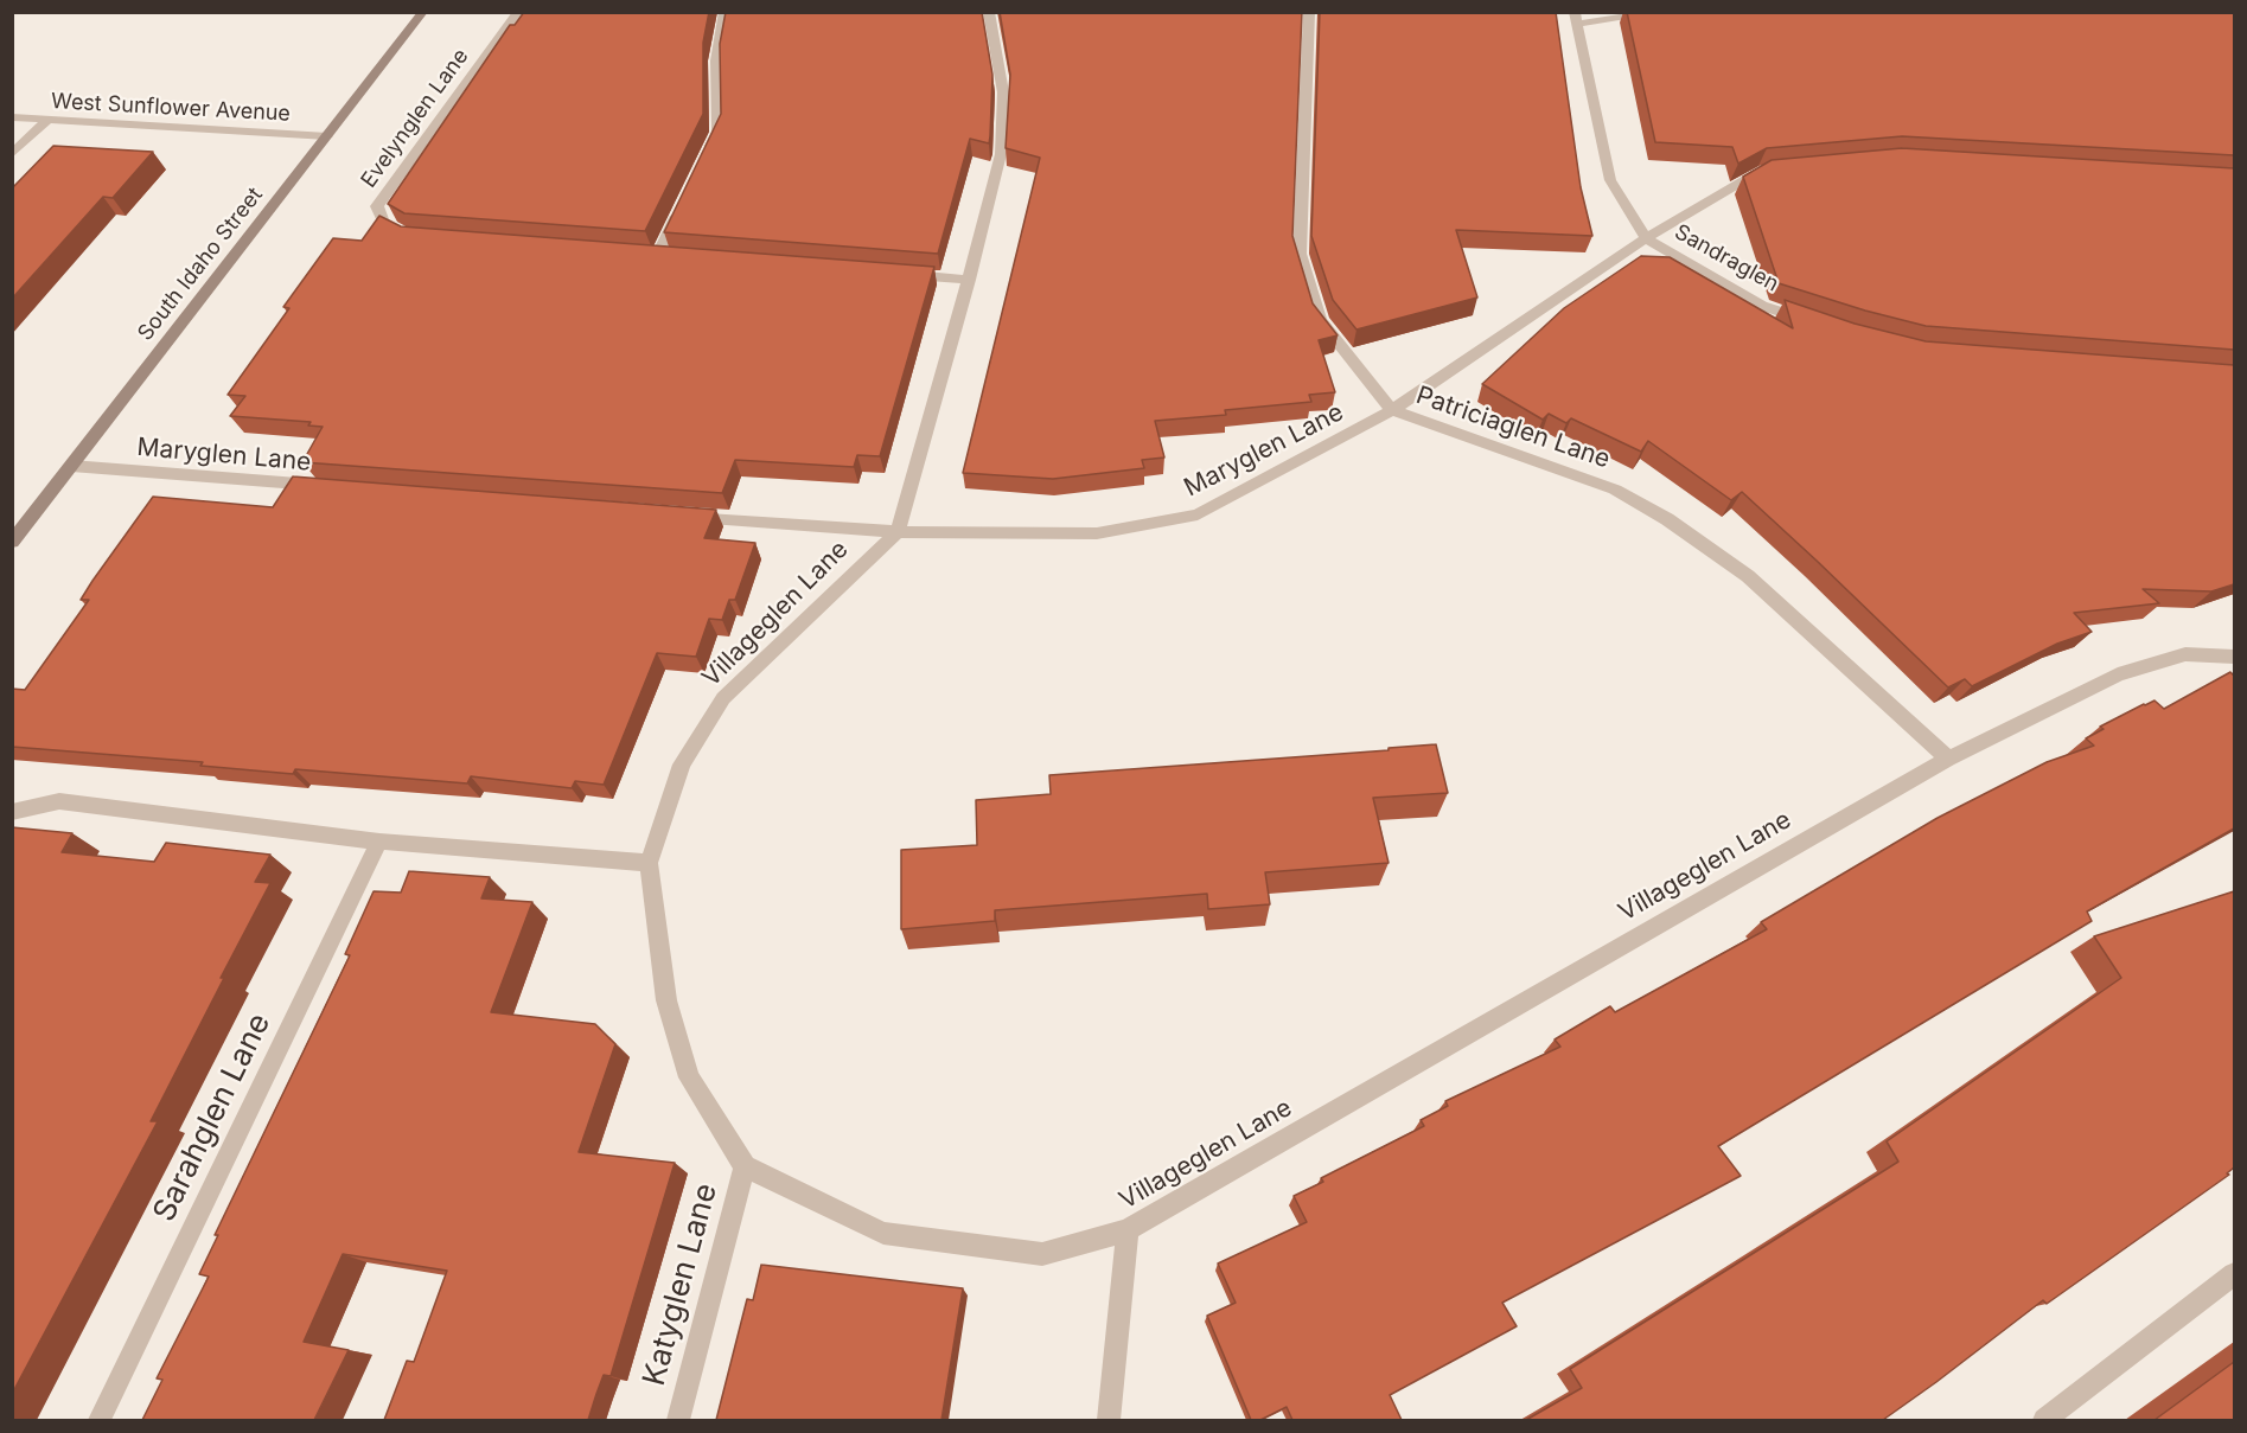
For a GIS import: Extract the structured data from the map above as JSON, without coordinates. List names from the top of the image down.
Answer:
{
  "streets": {
    "street": [
      "West Sunflower Avenue",
      "Evelynglen Lane",
      "Sandraglen",
      "South Idaho Street",
      "Patriciaglen Lane",
      "Maryglen Lane",
      "Villageglen Lane",
      "Sarahglen Lane",
      "Katyglen Lane"
    ]
  },
  "crossings": [
    ["West Sunflower Avenue", "South Idaho Street"],
    ["Sandraglen", "Maryglen Lane"],
    ["South Idaho Street", "Maryglen Lane"],
    ["Patriciaglen Lane", "Maryglen Lane"],
    ["Patriciaglen Lane", "Villageglen Lane"],
    ["Maryglen Lane", "Villageglen Lane"],
    ["Villageglen Lane", "Katyglen Lane"]
  ]
}
